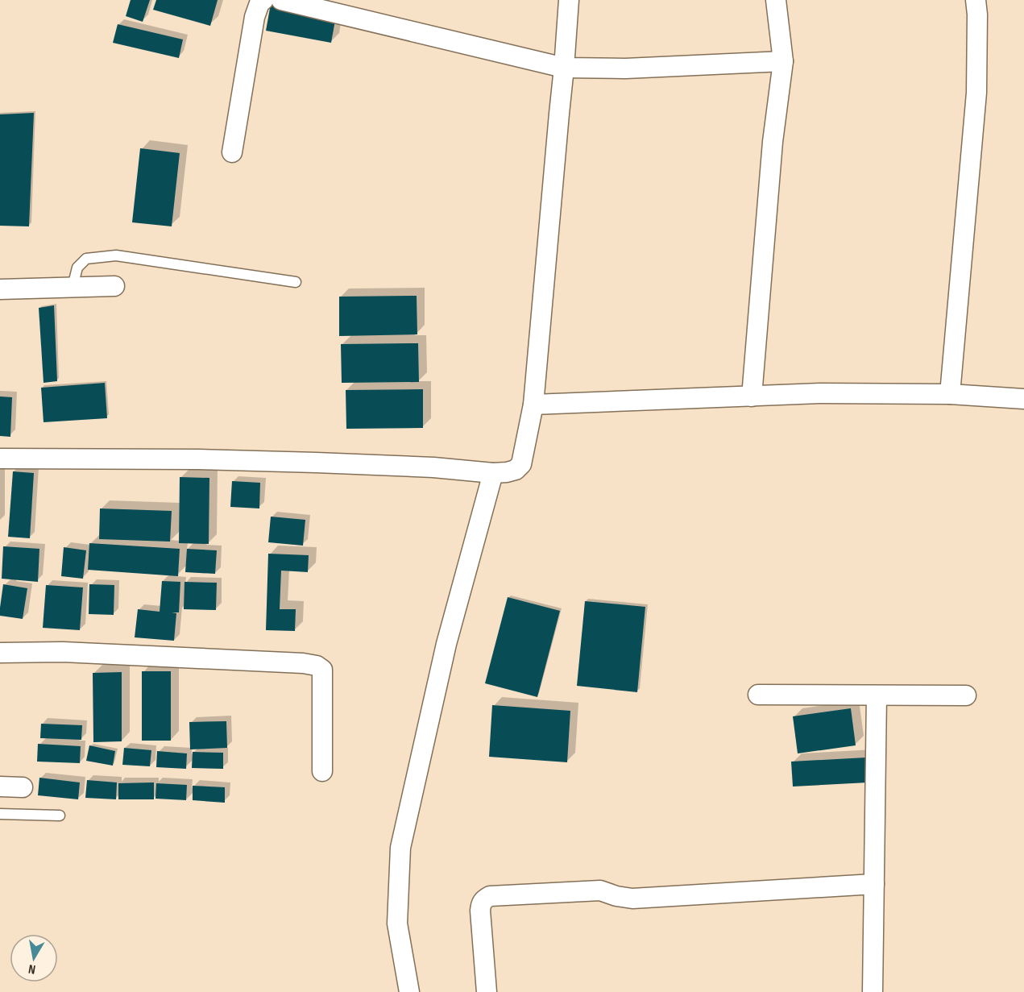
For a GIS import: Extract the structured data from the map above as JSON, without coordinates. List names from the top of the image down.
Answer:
{
  "north": "bottom"
}
